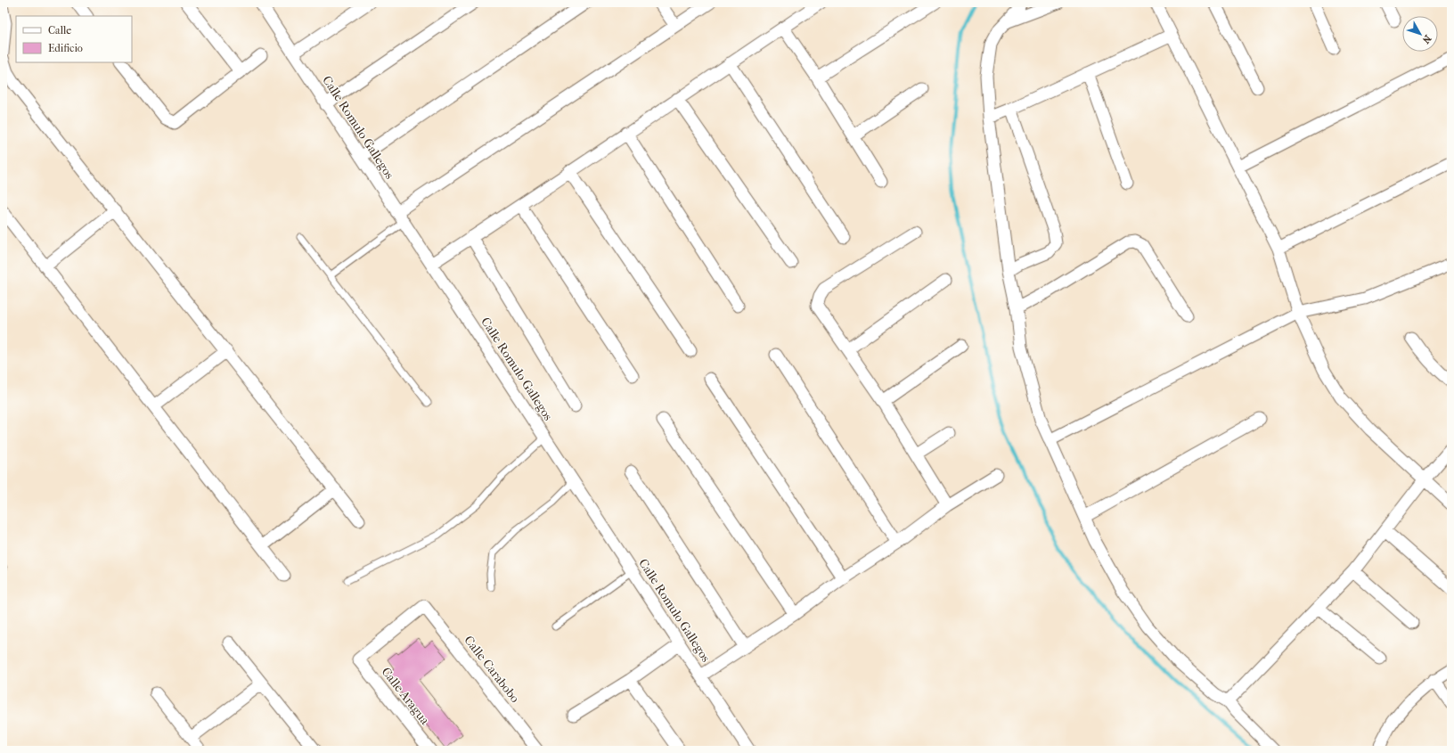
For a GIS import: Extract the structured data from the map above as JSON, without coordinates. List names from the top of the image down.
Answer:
{
  "streets": {
    "street": ["Calle Romulo Gallegos", "Calle Carabobo", "Calle Aragua"]
  },
  "crossings": [
    ["Calle Carabobo", "Calle Aragua"]
  ],
  "legend": ["Calle", "Edificio"],
  "north": "bottom right"
}
